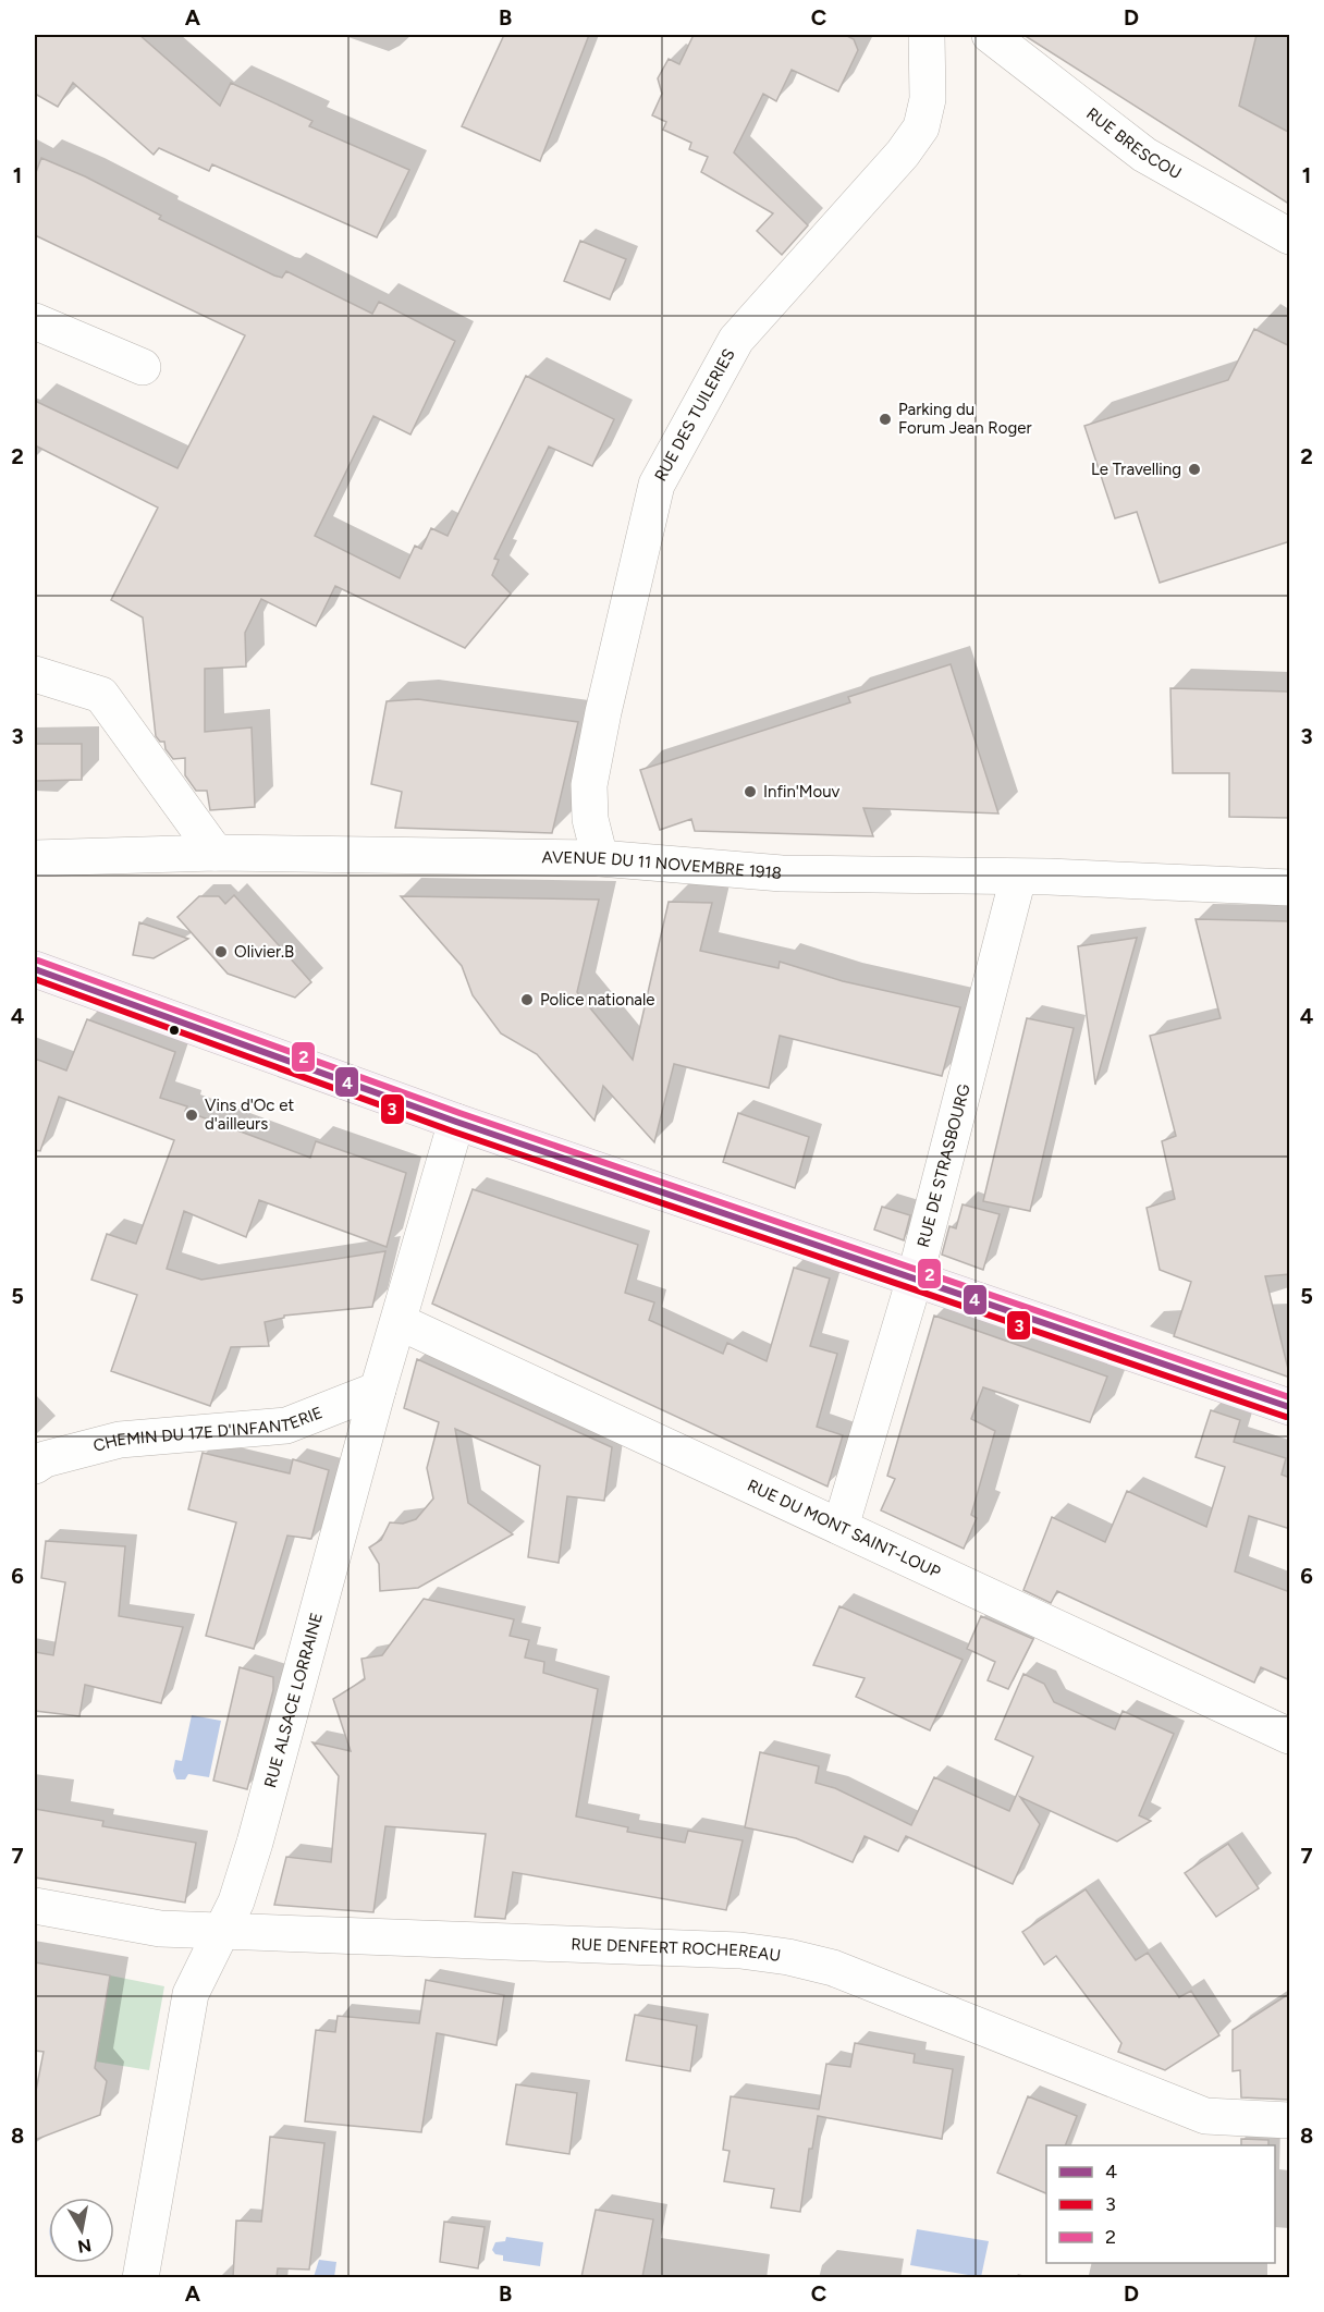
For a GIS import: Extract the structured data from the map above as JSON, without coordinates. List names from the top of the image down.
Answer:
{
  "streets": {
    "street": [
      "RUE BRESCOU",
      "RUE DES TUILERIES",
      "AVENUE DU 11 NOVEMBRE 1918",
      "RUE DE STRASBOURG",
      "CHEMIN DU 17E D'INFANTERIE",
      "RUE DU MONT SAINT-LOUP",
      "RUE ALSACE LORRAINE",
      "RUE DENFERT ROCHEREAU"
    ]
  },
  "crossings": [
    ["RUE DES TUILERIES", "AVENUE DU 11 NOVEMBRE 1918"],
    ["AVENUE DU 11 NOVEMBRE 1918", "RUE DE STRASBOURG"],
    ["RUE DE STRASBOURG", "RUE DU MONT SAINT-LOUP"],
    ["CHEMIN DU 17E D'INFANTERIE", "RUE ALSACE LORRAINE"],
    ["RUE DU MONT SAINT-LOUP", "RUE ALSACE LORRAINE"],
    ["RUE ALSACE LORRAINE", "RUE DENFERT ROCHEREAU"]
  ],
  "places": [
    "Parking du Forum Jean Roger",
    "Le Travelling",
    "Infin'Mouv",
    "Olivier.B",
    "Police nationale",
    "Vins d'Oc et d'ailleurs"
  ],
  "lines": ["transit line 2", "transit line 4", "transit line 3"],
  "legend": ["4", "3", "2"],
  "north": "bottom",
  "grid": {
    "columns": [
      "A",
      "B",
      "C",
      "D"
    ],
    "rows": [
      "1",
      "2",
      "3",
      "4",
      "5",
      "6",
      "7",
      "8"
    ]
  }
}
